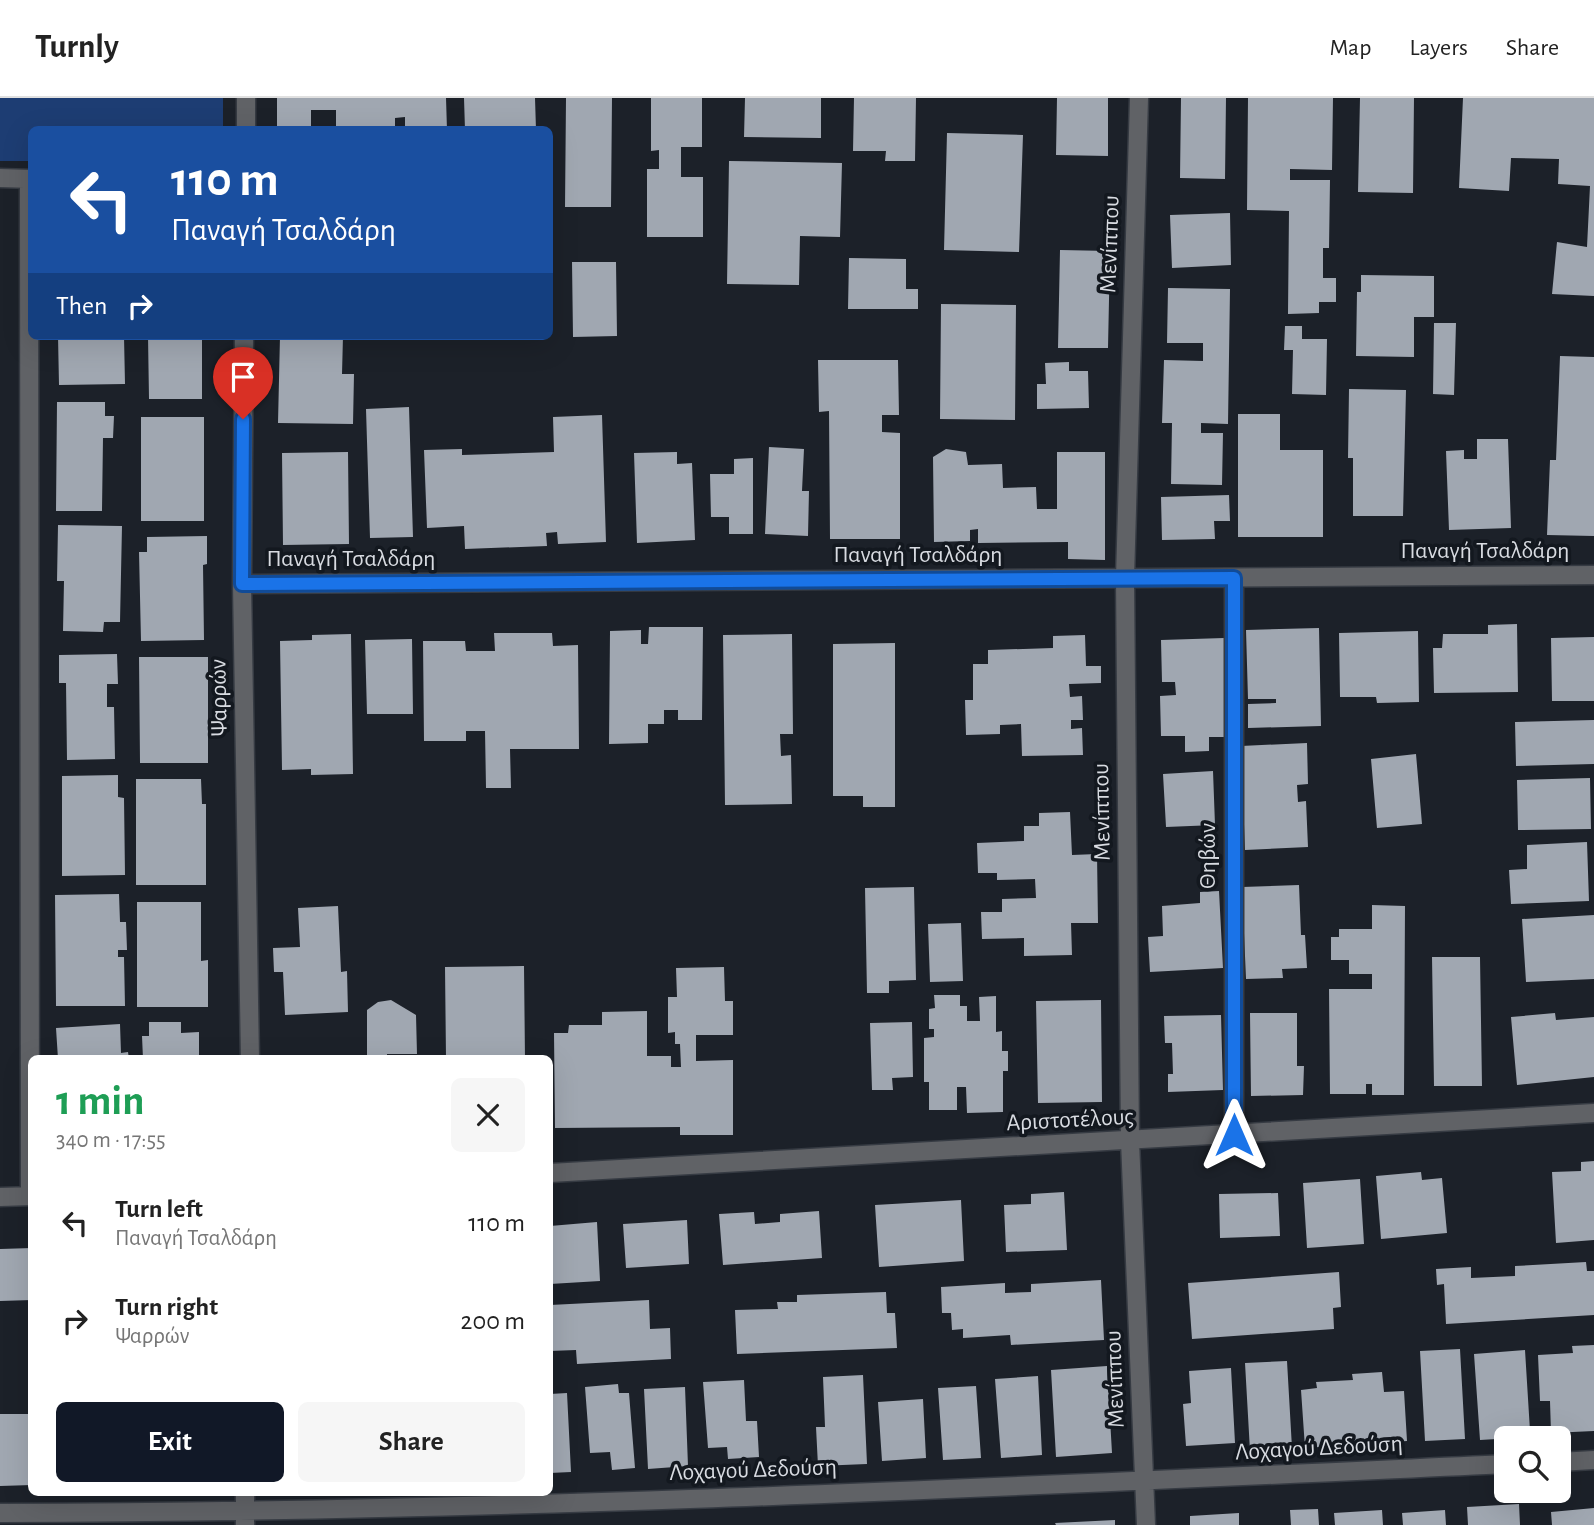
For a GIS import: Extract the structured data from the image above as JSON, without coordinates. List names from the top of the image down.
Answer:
{
  "streets": {
    "street": [
      "Μενίππου",
      "Παναγή Τσαλδάρη",
      "Ψαρρών",
      "Θηβών",
      "Αριστοτέλους",
      "Λοχαγού Δεδούση"
    ]
  },
  "crossings": [
    ["Μενίππου", "Παναγή Τσαλδάρη"],
    ["Μενίππου", "Αριστοτέλους"],
    ["Μενίππου", "Λοχαγού Δεδούση"],
    ["Παναγή Τσαλδάρη", "Ψαρρών"],
    ["Παναγή Τσαλδάρη", "Θηβών"],
    ["Θηβών", "Αριστοτέλους"]
  ],
  "page": {
    "header": "Turnly",
    "nav": ["Map", "Layers", "Share"],
    "turn": ["110 m", "Παναγή Τσαλδάρη"],
    "then": "Then",
    "heading": ["1 min", "340 m · 17:55"],
    "list": [
      {
        "name": "Turn left",
        "note": "Παναγή Τσαλδάρη",
        "value": "110 m"
      },
      {
        "name": "Turn right",
        "note": "Ψαρρών",
        "value": "200 m"
      }
    ],
    "buttons": ["Exit", "Share"]
  }
}
